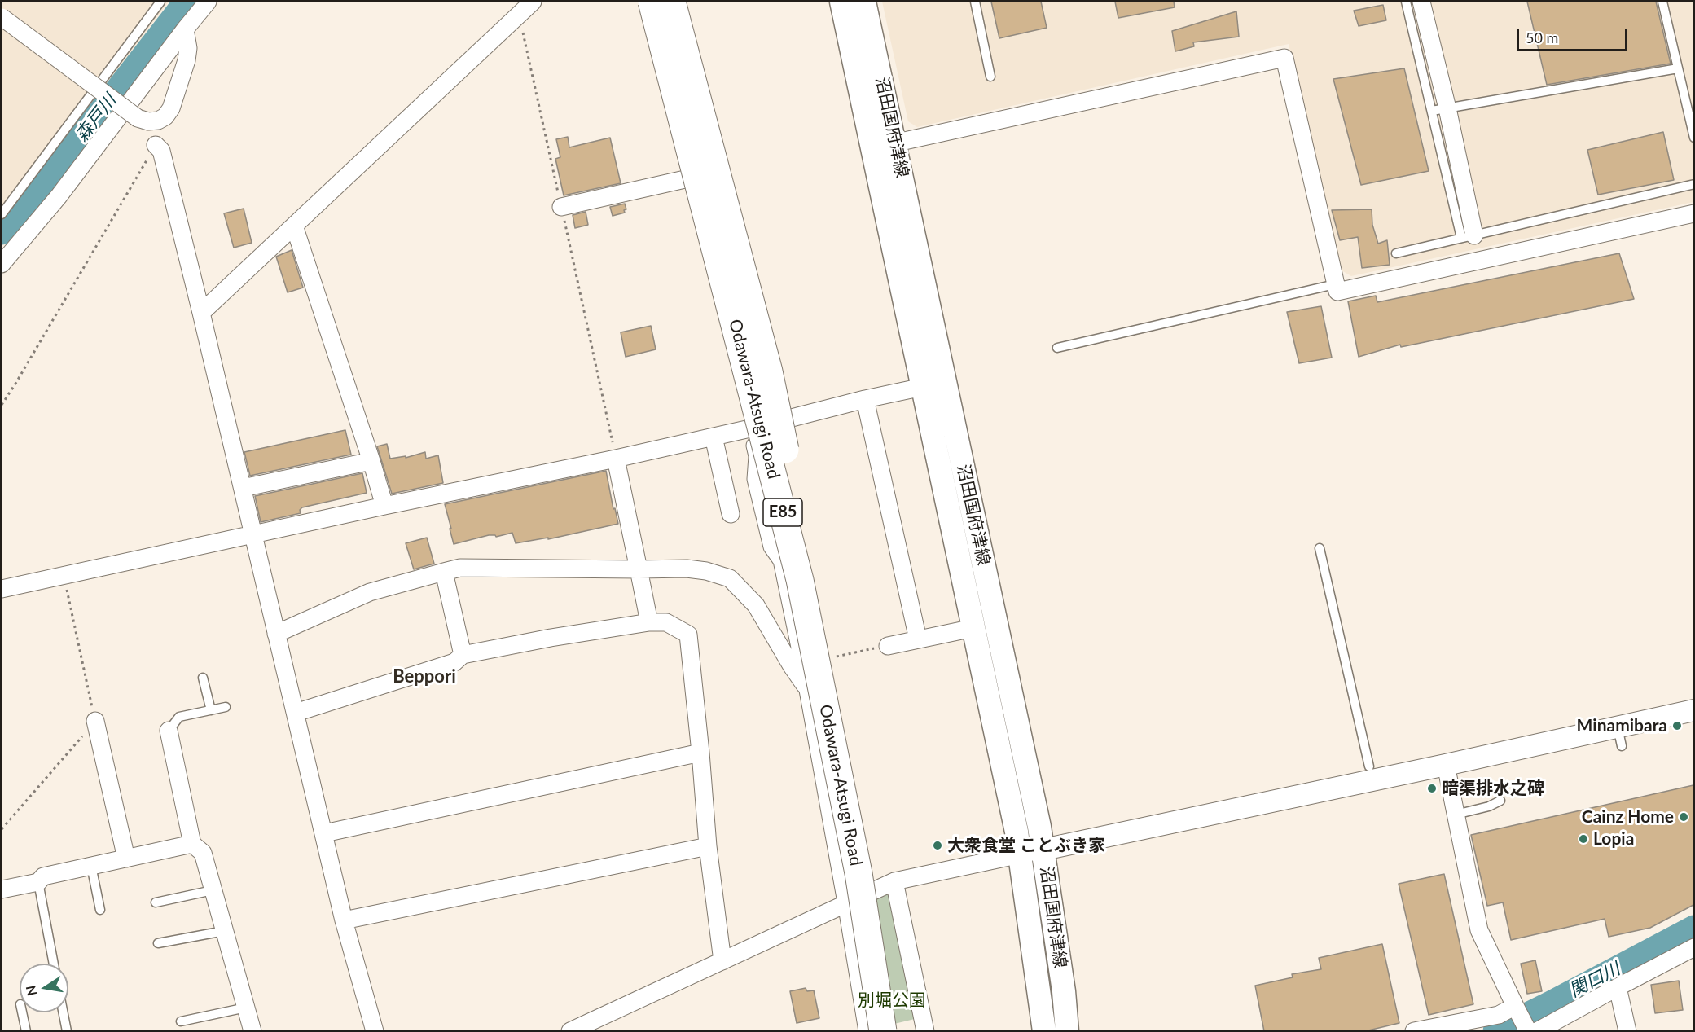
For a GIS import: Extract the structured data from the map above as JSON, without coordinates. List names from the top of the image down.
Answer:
{
  "streets": {
    "highway": ["Odawara-Atsugi Road", "E85"],
    "main road": ["沼田国府津線"]
  },
  "districts": ["Beppori"],
  "water": ["森戸川", "関口川"],
  "parks": ["別堀公園"],
  "places": [
    "Minamibara",
    "暗渠排水之碑",
    "Cainz Home",
    "Lopia",
    "大衆食堂 ことぶき家"
  ],
  "scale_bar": "50 m",
  "north": "left"
}
